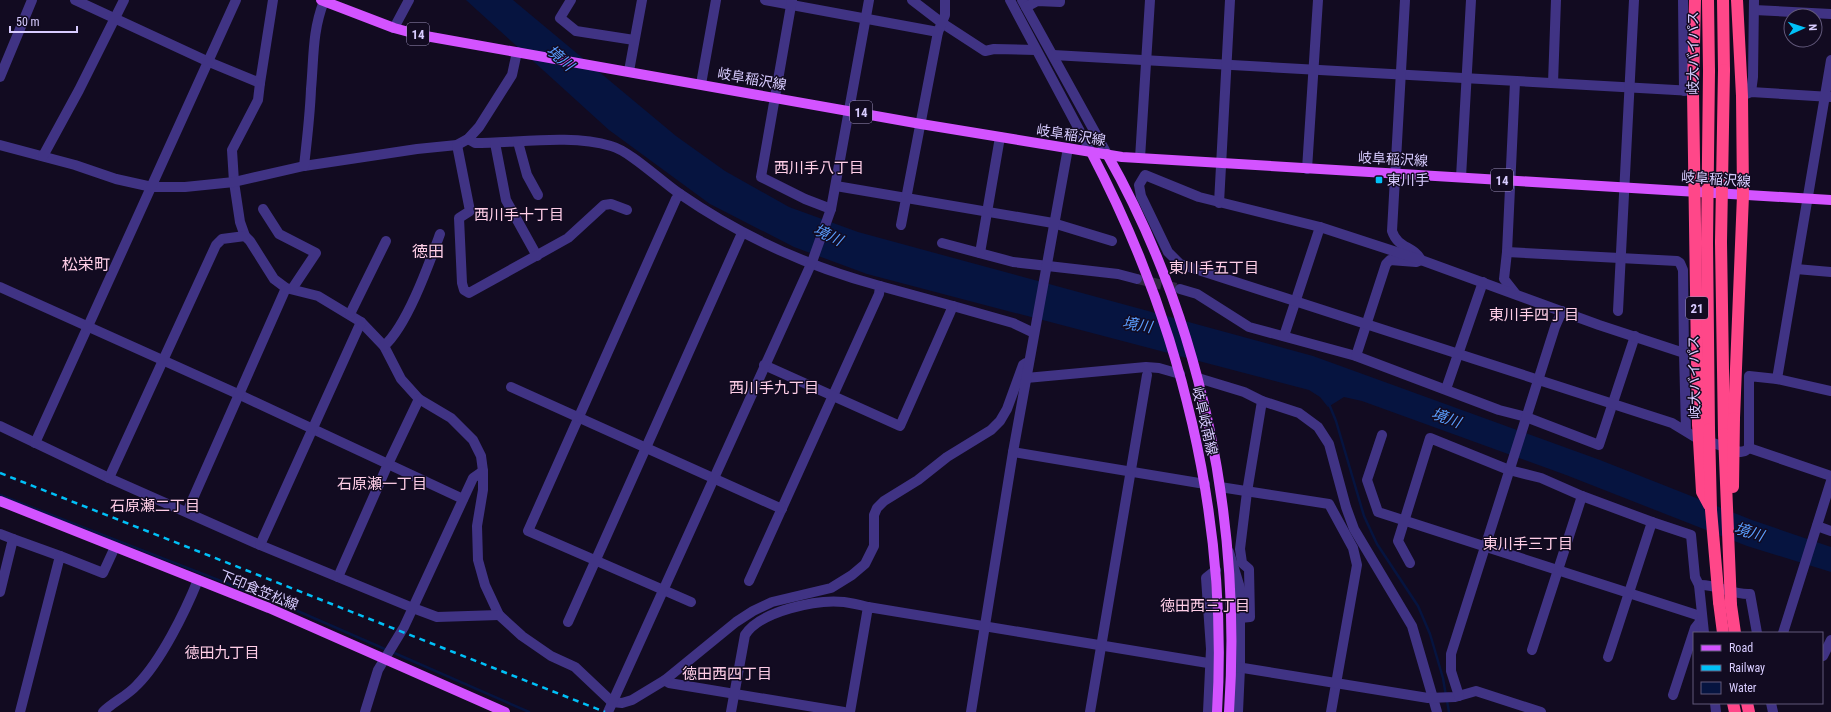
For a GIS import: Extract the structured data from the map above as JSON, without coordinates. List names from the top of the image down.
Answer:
{
  "streets": {
    "highway": ["岐大バイパス", "21"],
    "main road": [
      "14",
      "岐阜稲沢線",
      "岐阜岐南線",
      "下印食笠松線"
    ]
  },
  "crossings": [
    ["岐大バイパス", "21"],
    ["岐阜稲沢線", "21"],
    ["岐阜稲沢線", "岐阜岐南線"]
  ],
  "districts": [
    "西川手八丁目",
    "西川手十丁目",
    "徳田",
    "松栄町",
    "東川手五丁目",
    "東川手四丁目",
    "西川手九丁目",
    "石原瀬一丁目",
    "石原瀬二丁目",
    "東川手三丁目",
    "徳田西三丁目",
    "徳田九丁目",
    "徳田西四丁目"
  ],
  "water": ["境川"],
  "places": {
    "transit": ["東川手"]
  },
  "legend": ["Road", "Railway", "Water"],
  "scale_bar": "50 m",
  "north": "right"
}
